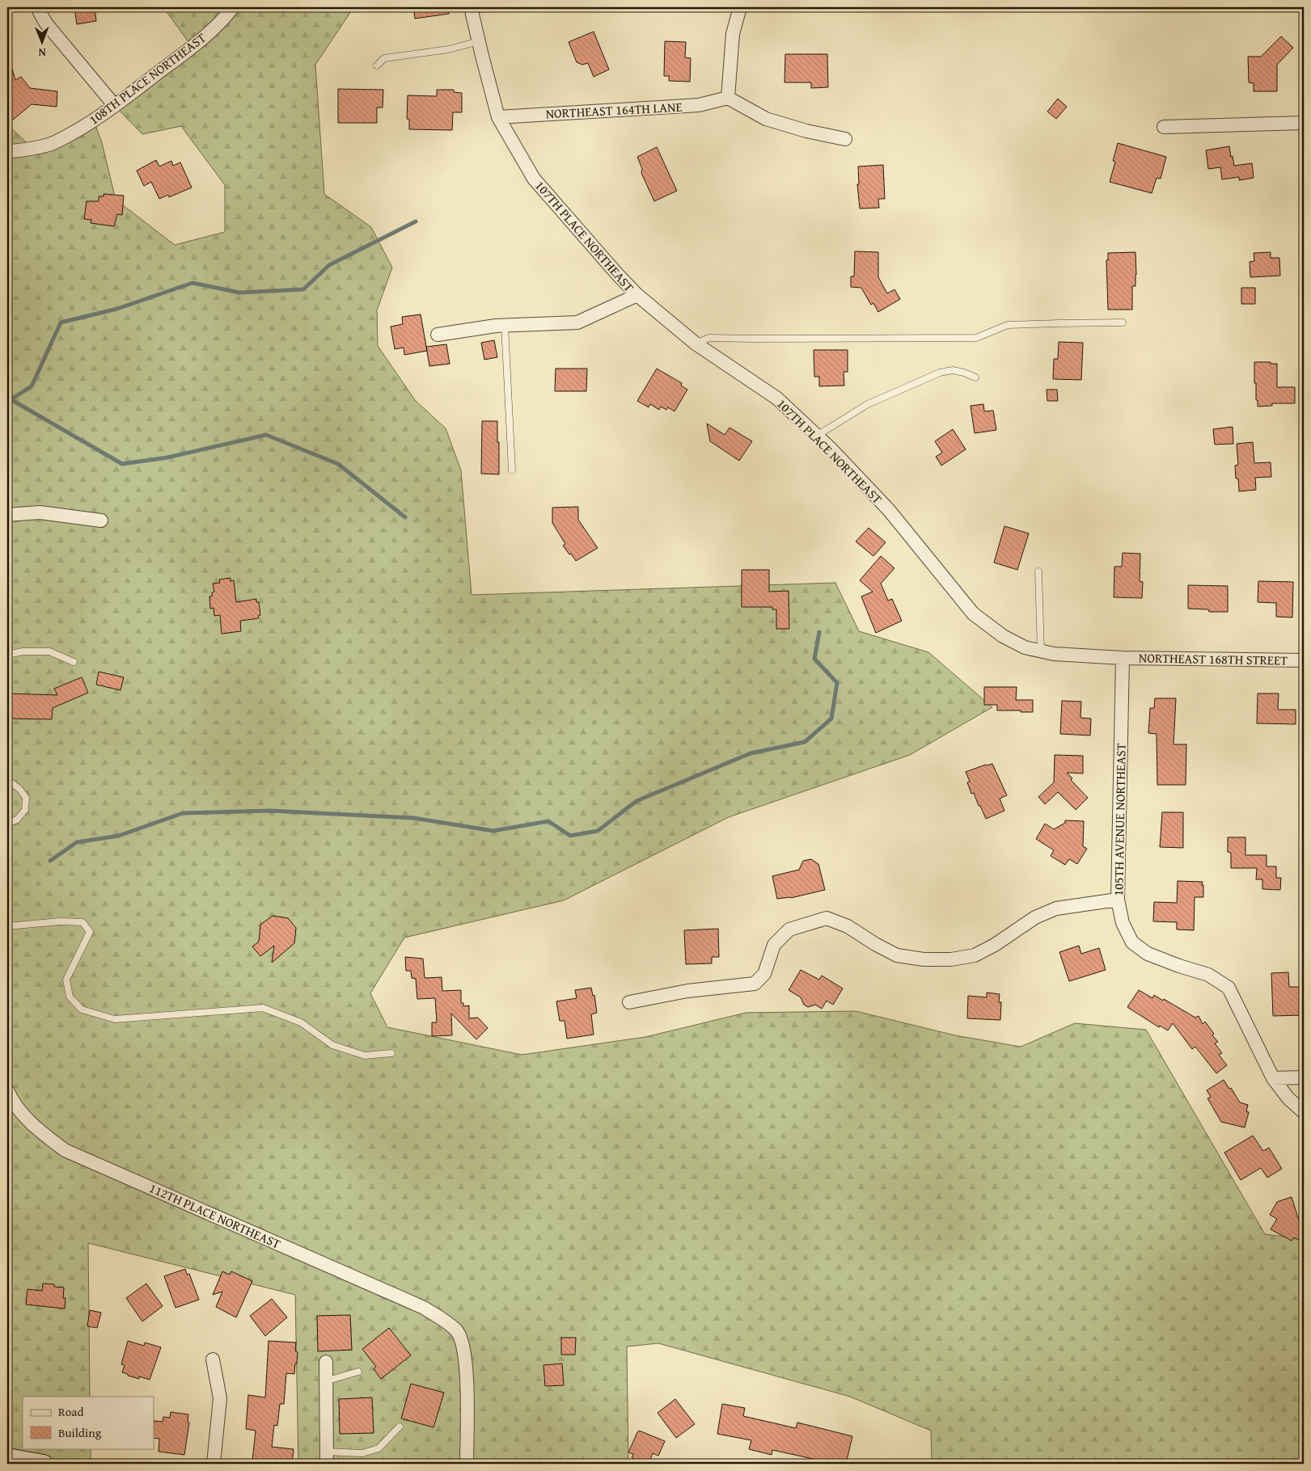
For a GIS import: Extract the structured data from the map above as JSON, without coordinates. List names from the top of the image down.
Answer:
{
  "streets": {
    "street": [
      "108TH PLACE NORTHEAST",
      "NORTHEAST 164TH LANE",
      "107TH PLACE NORTHEAST",
      "NORTHEAST 168TH STREET",
      "105TH AVENUE NORTHEAST",
      "112TH PLACE NORTHEAST"
    ]
  },
  "crossings": [
    ["NORTHEAST 164TH LANE", "107TH PLACE NORTHEAST"],
    ["107TH PLACE NORTHEAST", "NORTHEAST 168TH STREET"],
    ["107TH PLACE NORTHEAST", "105TH AVENUE NORTHEAST"],
    ["NORTHEAST 168TH STREET", "105TH AVENUE NORTHEAST"]
  ],
  "legend": ["Road", "Building"],
  "north": "bottom"
}
